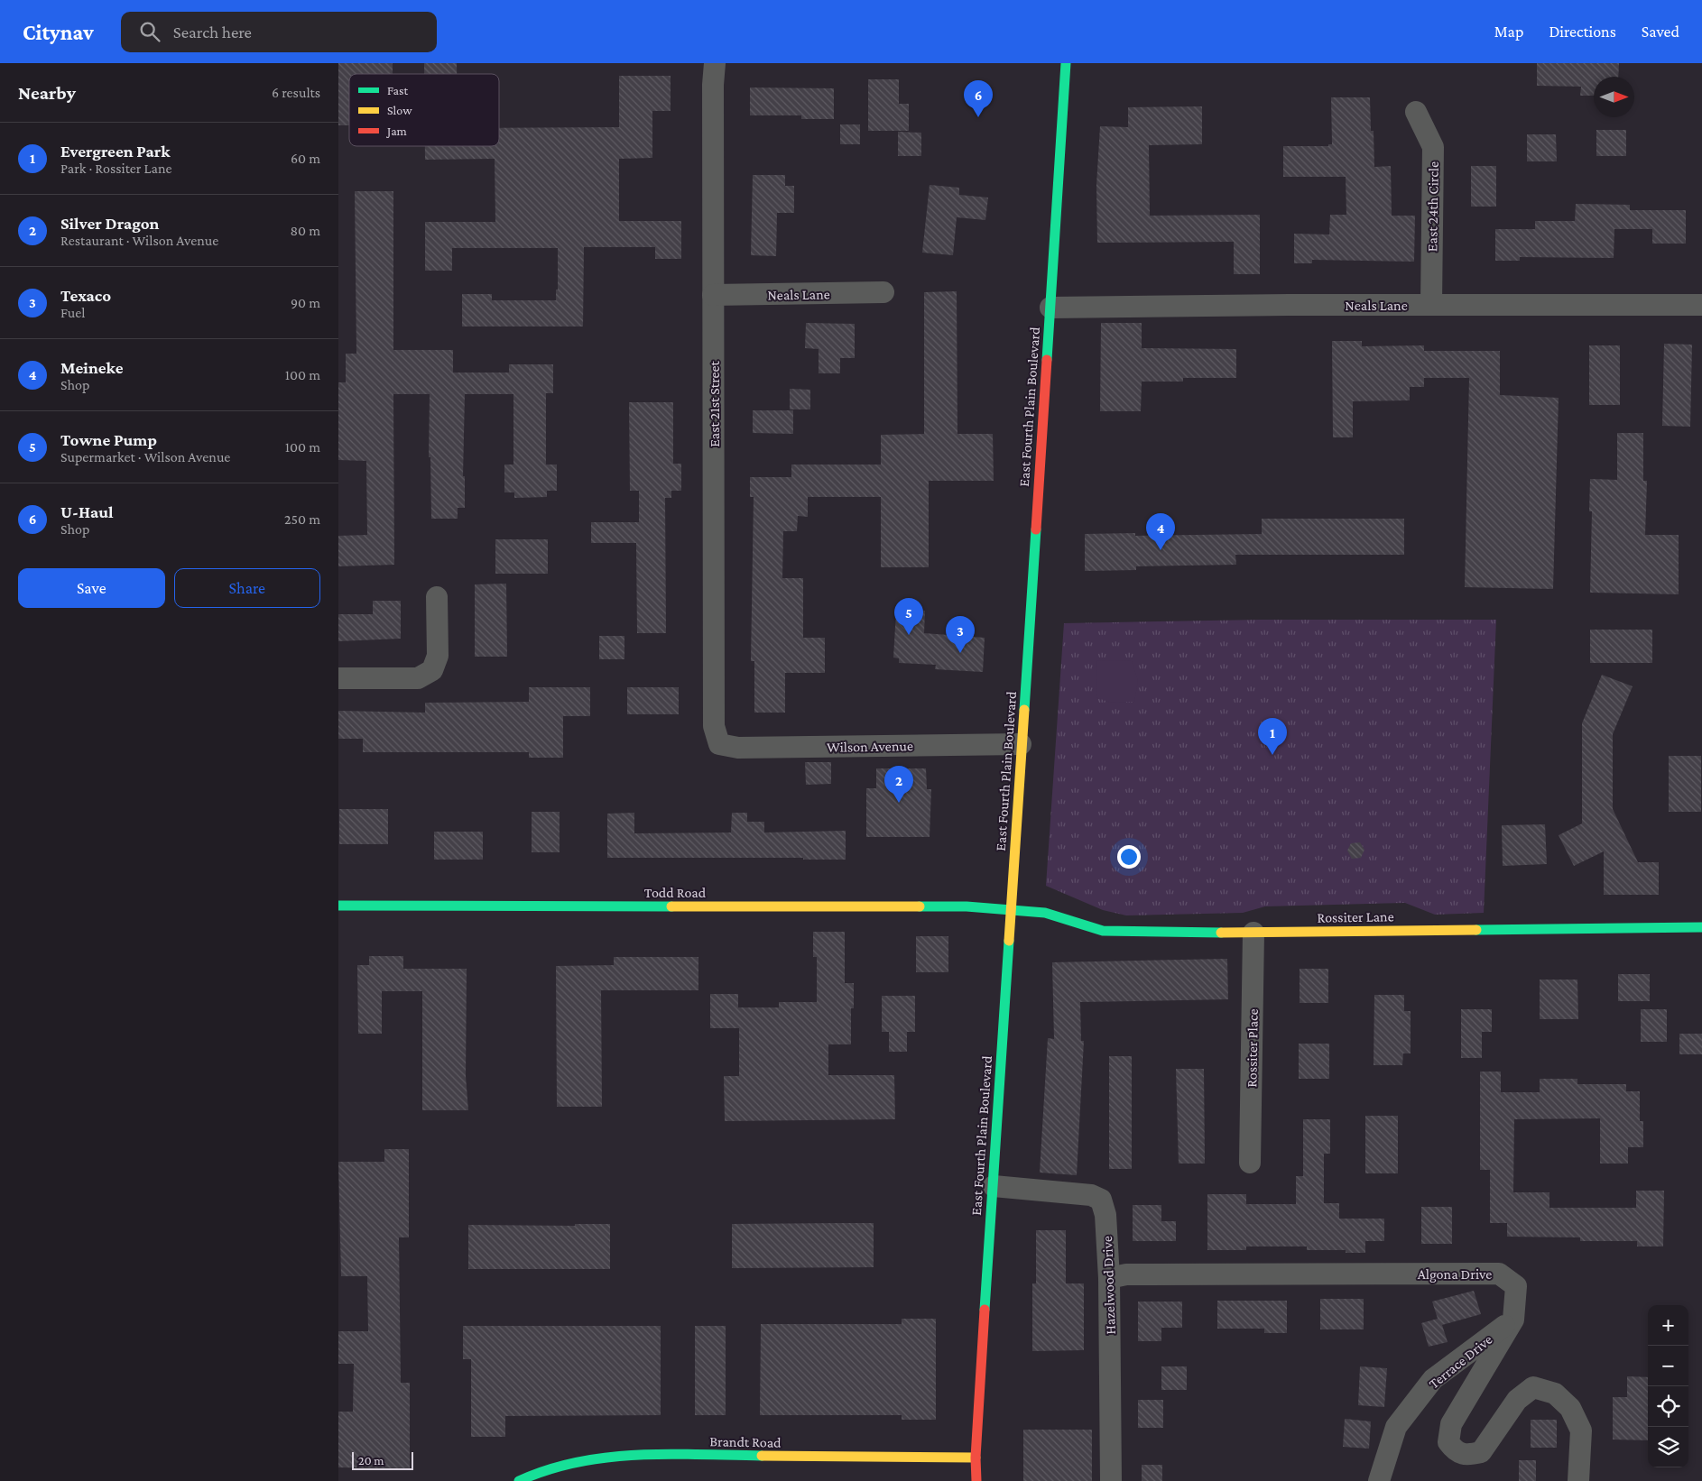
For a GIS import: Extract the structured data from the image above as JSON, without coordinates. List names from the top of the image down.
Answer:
{
  "streets": {
    "street": [
      "East 24th Circle",
      "Neals Lane",
      "East 21st Street",
      "East Fourth Plain Boulevard",
      "Wilson Avenue",
      "Todd Road",
      "Rossiter Lane",
      "Rossiter Place",
      "Algona Drive",
      "Hazelwood Drive",
      "Terrace Drive",
      "Brandt Road"
    ]
  },
  "crossings": [
    ["East 24th Circle", "Neals Lane"],
    ["Neals Lane", "East 21st Street"],
    ["Neals Lane", "East Fourth Plain Boulevard"],
    ["East 21st Street", "Wilson Avenue"],
    ["East Fourth Plain Boulevard", "Wilson Avenue"],
    ["East Fourth Plain Boulevard", "Todd Road"],
    ["East Fourth Plain Boulevard", "Rossiter Lane"],
    ["East Fourth Plain Boulevard", "Hazelwood Drive"],
    ["East Fourth Plain Boulevard", "Brandt Road"],
    ["Todd Road", "Rossiter Lane"],
    ["Rossiter Lane", "Rossiter Place"],
    ["Algona Drive", "Hazelwood Drive"],
    ["Algona Drive", "Terrace Drive"]
  ],
  "legend": ["Fast", "Slow", "Jam"],
  "scale_bar": "20 m",
  "north": "right",
  "page": {
    "header": "Citynav",
    "search": "Search here",
    "nav": ["Map", "Directions", "Saved"],
    "heading": ["Nearby", "6 results"],
    "pins": [
      "6",
      "4",
      "5",
      "3",
      "1",
      "2"
    ],
    "list": [
      {
        "mark": "1",
        "name": "Evergreen Park",
        "note": "Park · Rossiter Lane",
        "value": "60 m"
      },
      {
        "mark": "2",
        "name": "Silver Dragon",
        "note": "Restaurant · Wilson Avenue",
        "value": "80 m"
      },
      {
        "mark": "3",
        "name": "Texaco",
        "note": "Fuel",
        "value": "90 m"
      },
      {
        "mark": "4",
        "name": "Meineke",
        "note": "Shop",
        "value": "100 m"
      },
      {
        "mark": "5",
        "name": "Towne Pump",
        "note": "Supermarket · Wilson Avenue",
        "value": "100 m"
      },
      {
        "mark": "6",
        "name": "U-Haul",
        "note": "Shop",
        "value": "250 m"
      }
    ],
    "buttons": ["Save", "Share"],
    "map_buttons": ["+", "−"],
    "scale": "20 m"
  }
}
